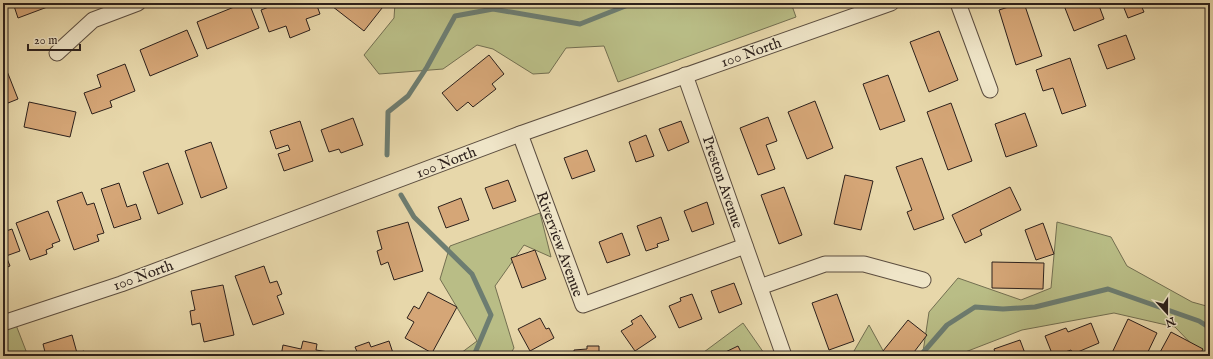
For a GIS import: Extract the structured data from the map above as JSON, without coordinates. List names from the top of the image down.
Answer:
{
  "streets": {
    "street": ["100 North", "Preston Avenue", "Riverview Avenue"]
  },
  "crossings": [
    ["100 North", "Preston Avenue"],
    ["100 North", "Riverview Avenue"],
    ["Preston Avenue", "Riverview Avenue"]
  ],
  "scale_bar": "20 m",
  "north": "bottom"
}
